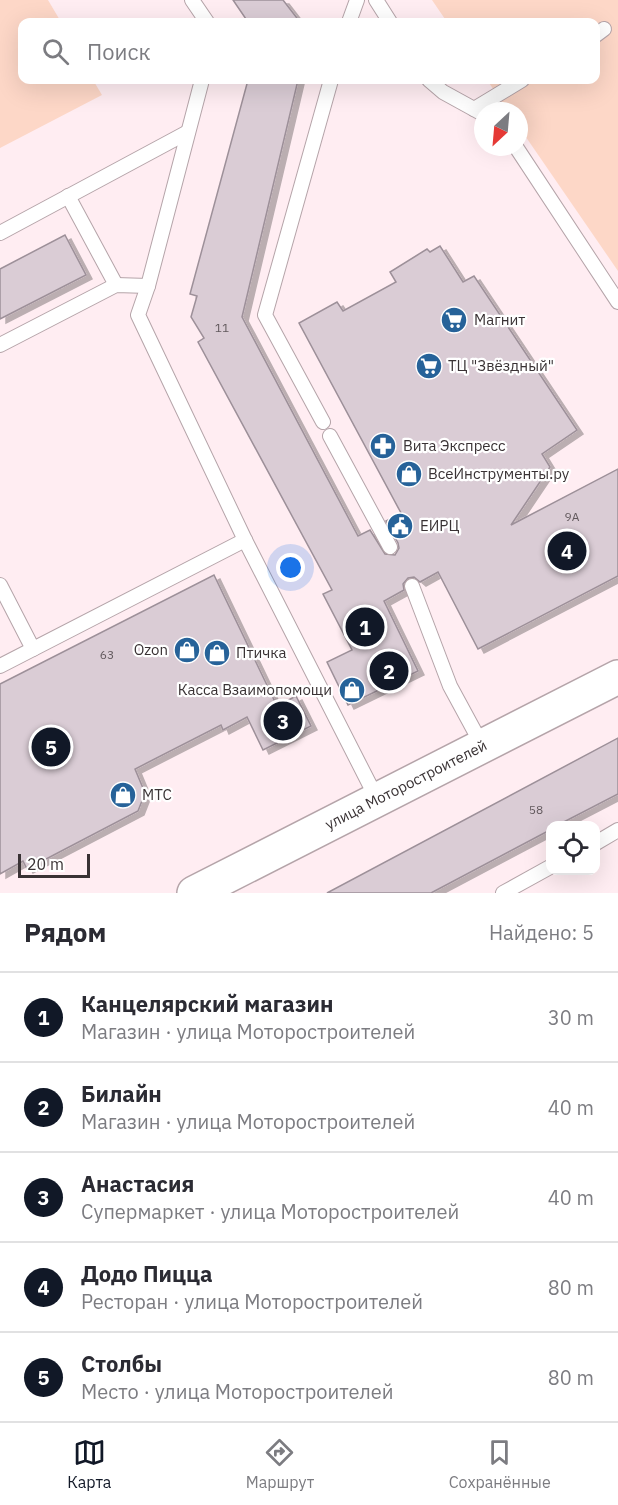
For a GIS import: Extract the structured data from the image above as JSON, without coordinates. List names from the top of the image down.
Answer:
{
  "streets": {
    "street": ["улица Моторостроителей"]
  },
  "places": {
    "supermarket": ["Магнит", "ТЦ \"Звёздный\""],
    "pharmacy": ["Вита Экспресс"],
    "shop": [
      "ВсеИнструменты.ру",
      "Ozon",
      "Птичка",
      "Касса Взаимопомощи",
      "МТС"
    ],
    "public building": ["ЕИРЦ"]
  },
  "house_numbers": [
    "11",
    "9А",
    "63",
    "58"
  ],
  "scale_bar": "20 m",
  "north": "bottom left",
  "page": {
    "search": "Поиск",
    "pins": [
      "4",
      "1",
      "2",
      "3",
      "5"
    ],
    "scale": "20 m",
    "heading": ["Рядом", "Найдено: 5"],
    "list": [
      {
        "mark": "1",
        "name": "Канцелярский магазин",
        "note": "Магазин · улица Моторостроителей",
        "value": "30 m"
      },
      {
        "mark": "2",
        "name": "Билайн",
        "note": "Магазин · улица Моторостроителей",
        "value": "40 m"
      },
      {
        "mark": "3",
        "name": "Анастасия",
        "note": "Супермаркет · улица Моторостроителей",
        "value": "40 m"
      },
      {
        "mark": "4",
        "name": "Додо Пицца",
        "note": "Ресторан · улица Моторостроителей",
        "value": "80 m"
      },
      {
        "mark": "5",
        "name": "Столбы",
        "note": "Место · улица Моторостроителей",
        "value": "80 m"
      }
    ],
    "nav": ["Карта", "Маршрут", "Сохранённые"]
  }
}
